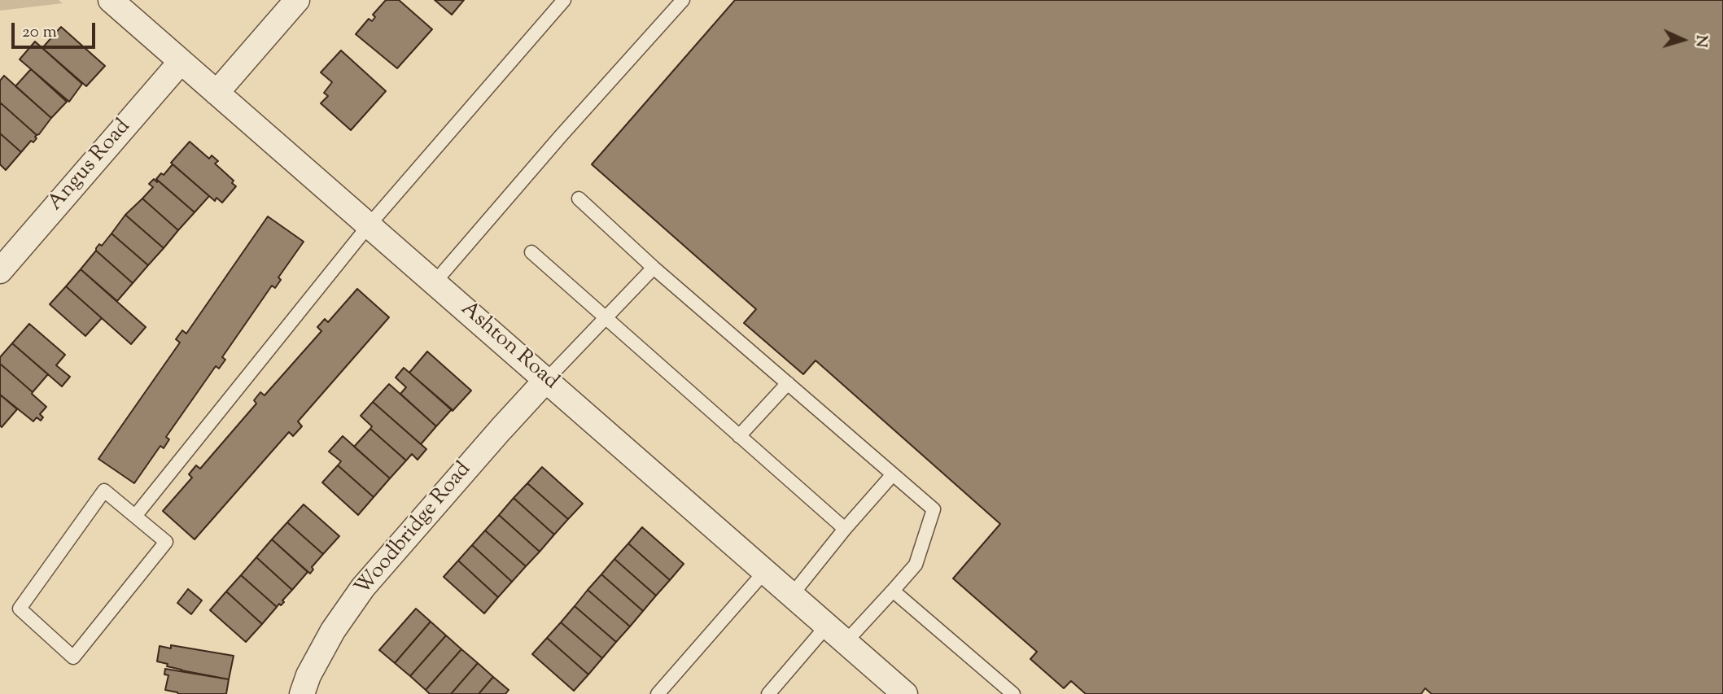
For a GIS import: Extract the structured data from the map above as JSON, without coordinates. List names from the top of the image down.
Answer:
{
  "streets": {
    "street": ["Angus Road", "Ashton Road", "Woodbridge Road"]
  },
  "crossings": [
    ["Angus Road", "Ashton Road"],
    ["Ashton Road", "Woodbridge Road"]
  ],
  "scale_bar": "20 m",
  "north": "right"
}
